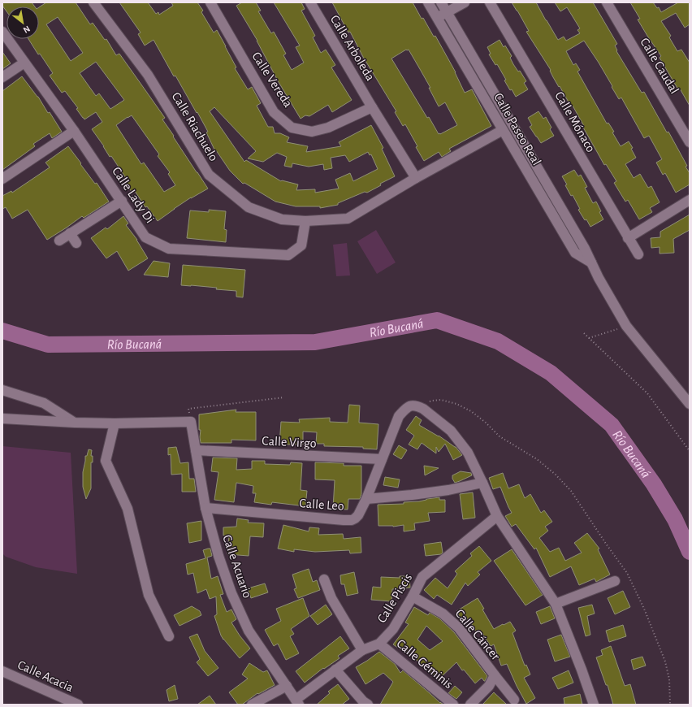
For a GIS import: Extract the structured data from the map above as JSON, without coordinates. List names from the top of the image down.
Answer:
{
  "streets": {
    "street": [
      "Calle Arboleda",
      "Calle Caudal",
      "Calle Vereda",
      "Calle Mónaco",
      "Calle Riachuelo",
      "Calle Paseo Real",
      "Calle Lady Di",
      "Calle Virgo",
      "Calle Leo",
      "Calle Acuario",
      "Calle Piscis",
      "Calle Cáncer",
      "Calle Géminis",
      "Calle Acacia"
    ]
  },
  "crossings": [
    ["Calle Arboleda", "Calle Vereda"],
    ["Calle Arboleda", "Calle Riachuelo"],
    ["Calle Riachuelo", "Calle Paseo Real"],
    ["Calle Riachuelo", "Calle Lady Di"],
    ["Calle Virgo", "Calle Leo"],
    ["Calle Virgo", "Calle Acuario"],
    ["Calle Leo", "Calle Acuario"],
    ["Calle Acuario", "Calle Piscis"],
    ["Calle Piscis", "Calle Cáncer"],
    ["Calle Piscis", "Calle Géminis"]
  ],
  "water": ["Río Bucaná"],
  "north": "bottom right"
}
